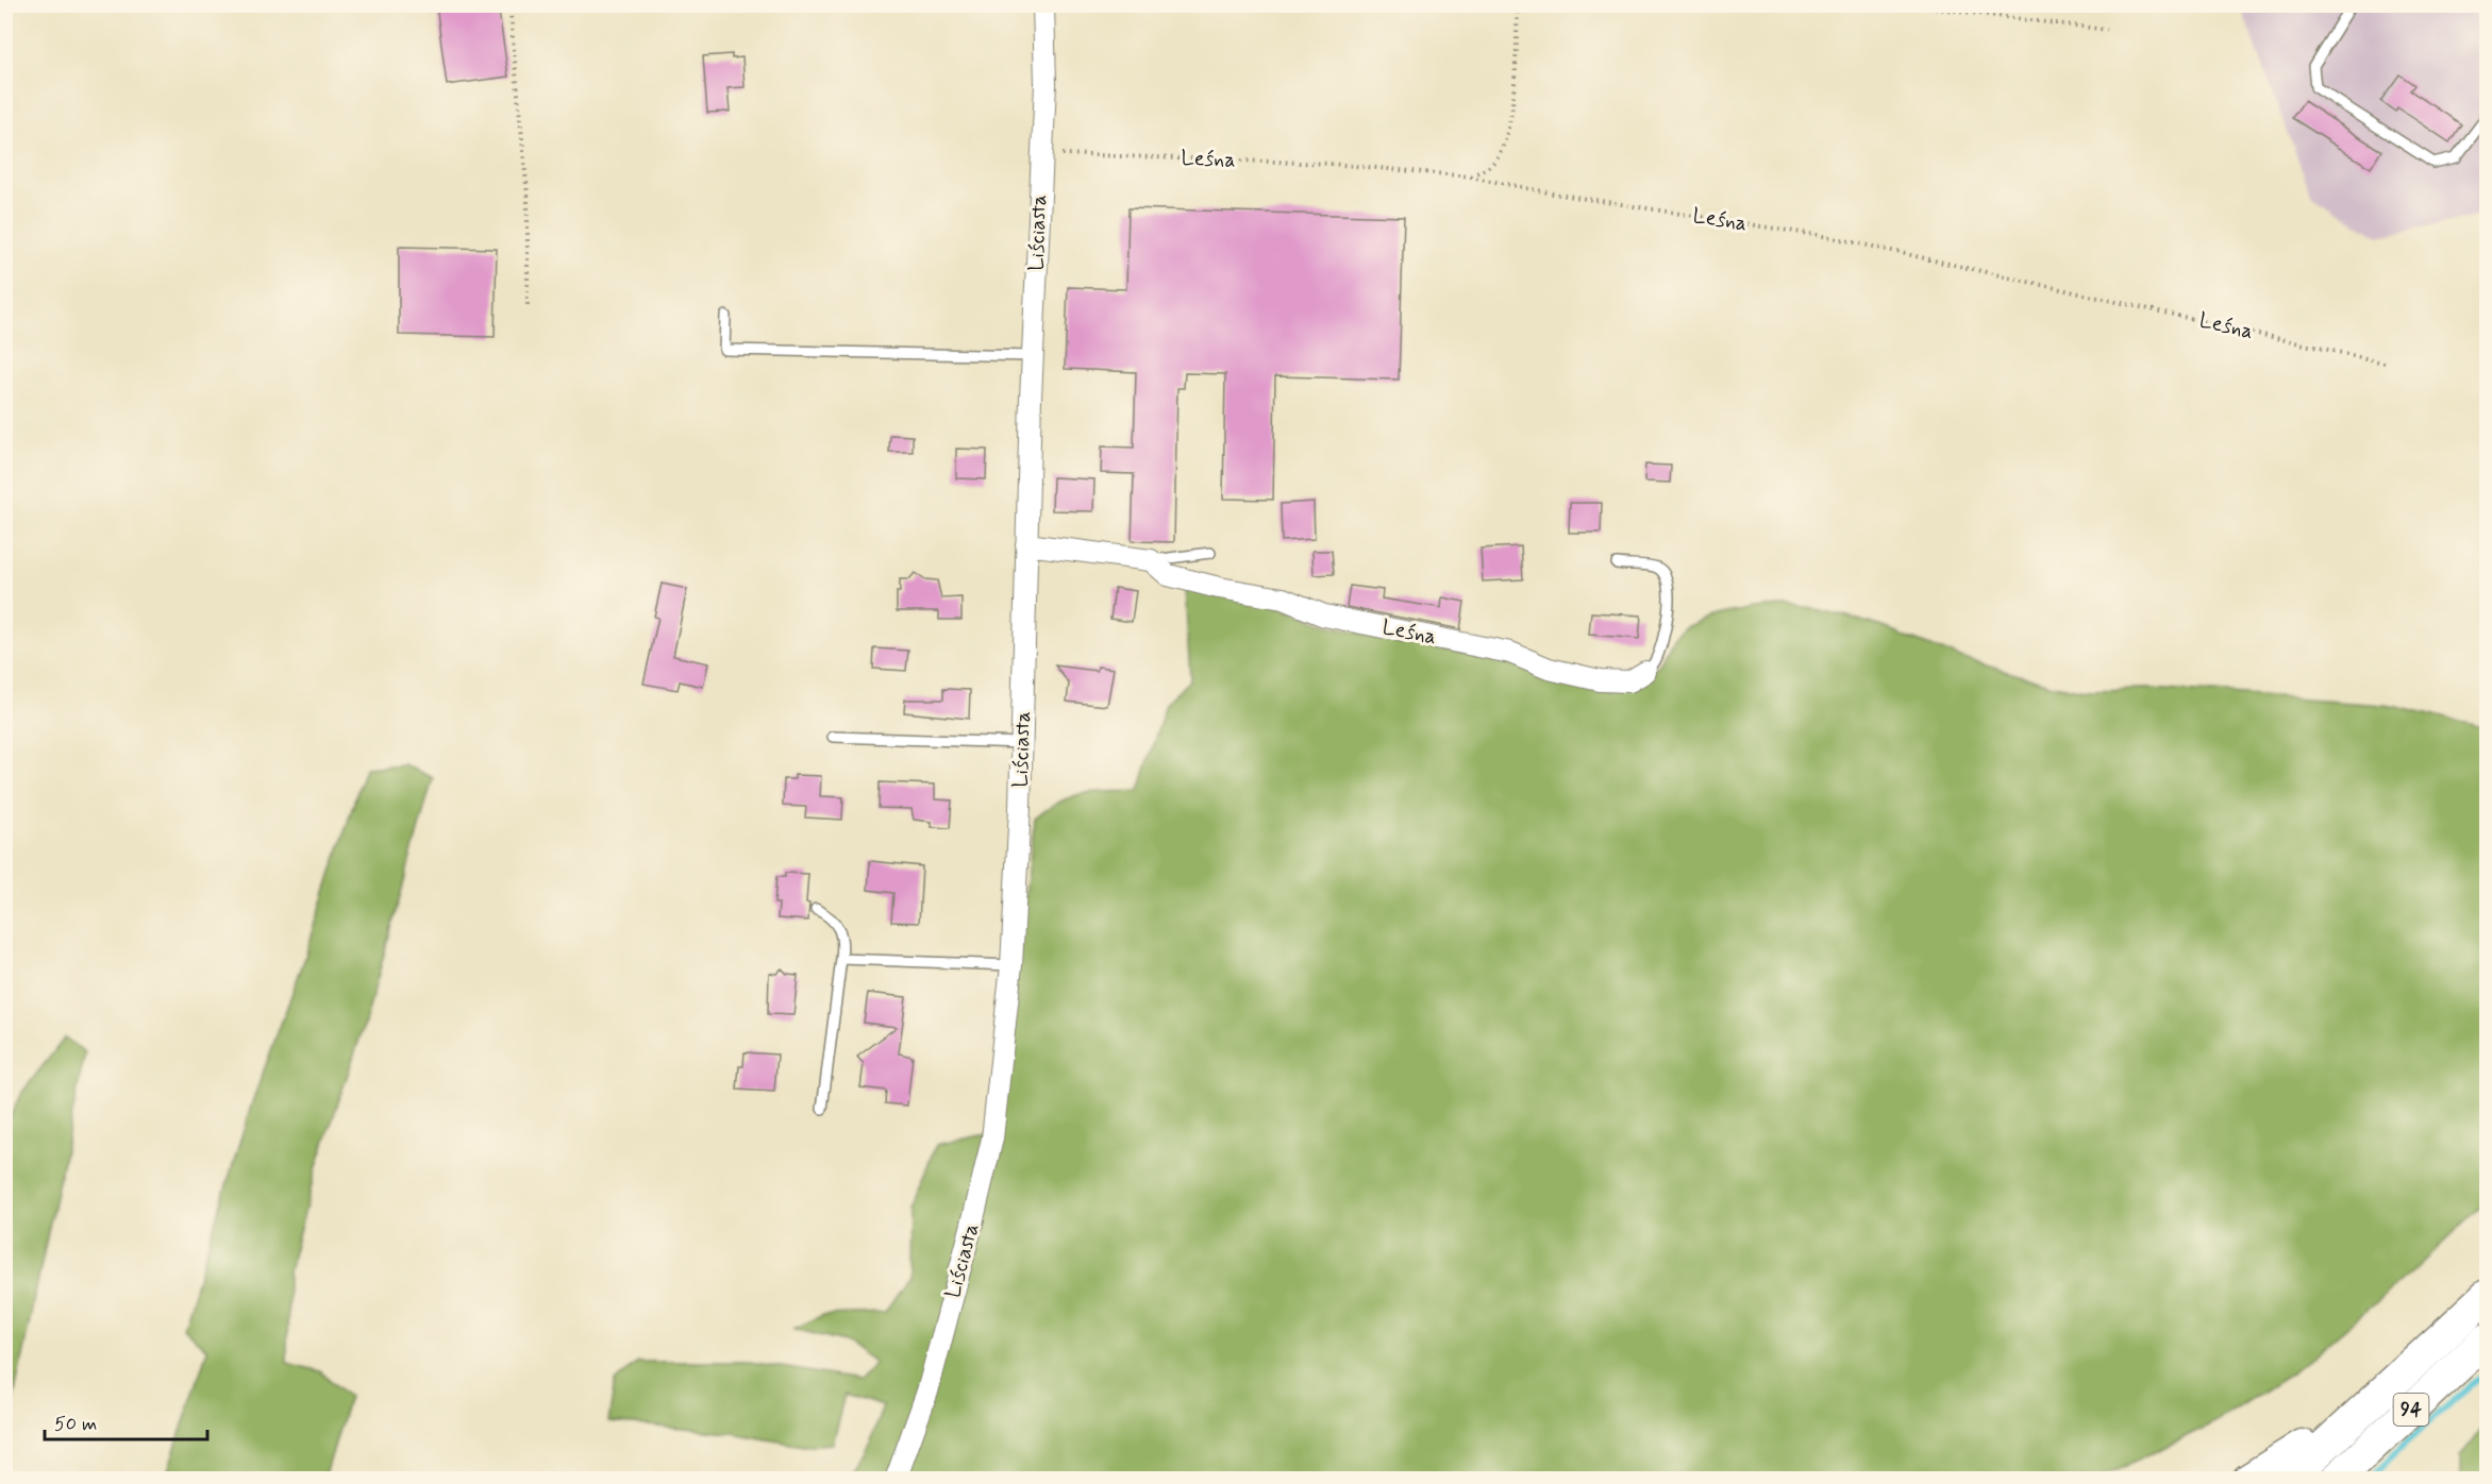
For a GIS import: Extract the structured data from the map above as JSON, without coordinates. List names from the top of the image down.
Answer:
{
  "streets": {
    "main road": ["94"],
    "street": ["Leśna", "Liściasta"]
  },
  "crossings": [
    ["Leśna", "Liściasta"]
  ],
  "scale_bar": "50 m"
}
